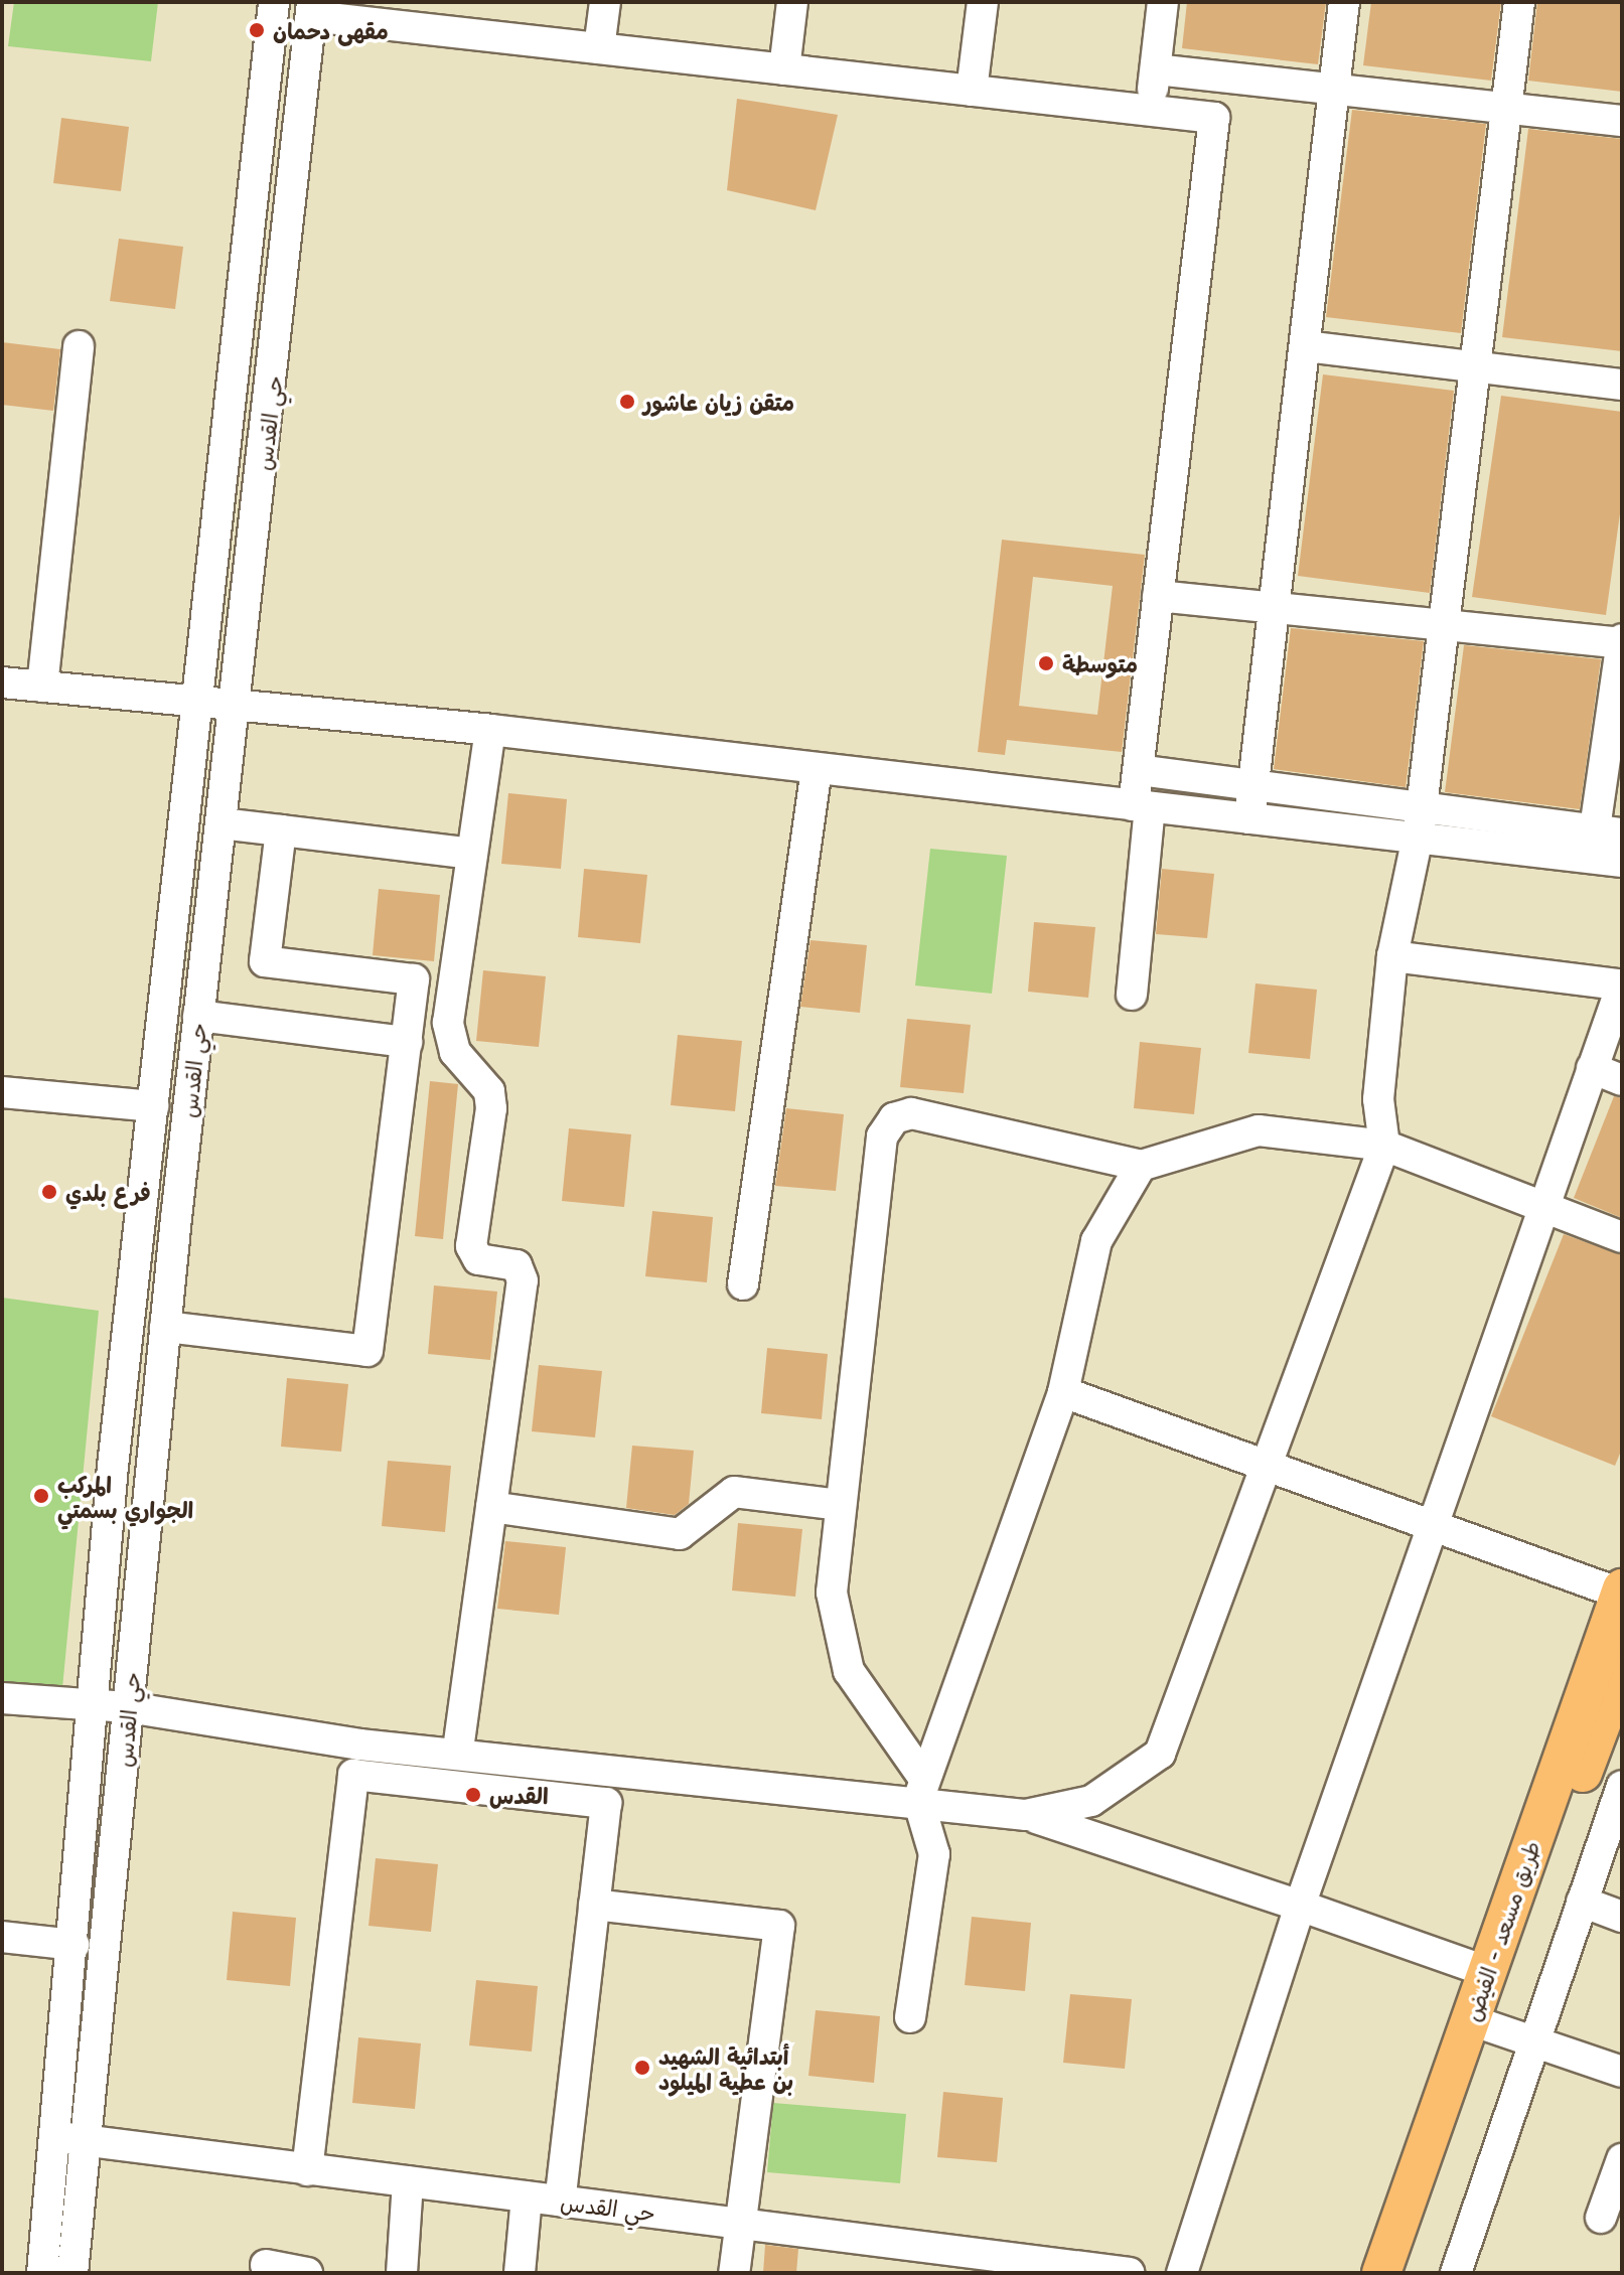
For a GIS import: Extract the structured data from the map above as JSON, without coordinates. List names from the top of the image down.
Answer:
{
  "streets": {
    "main road": ["طريق مسعد - الفيض"],
    "street": ["حي القدس"]
  },
  "places": [
    "مقهى دحمان",
    "متقن زيان عاشور",
    "متوسطة",
    "فرع بلدي",
    "المركب الجواري بسمتي",
    "القدس",
    "أبتدائية الشهيد بن عطية الميلود"
  ]
}
